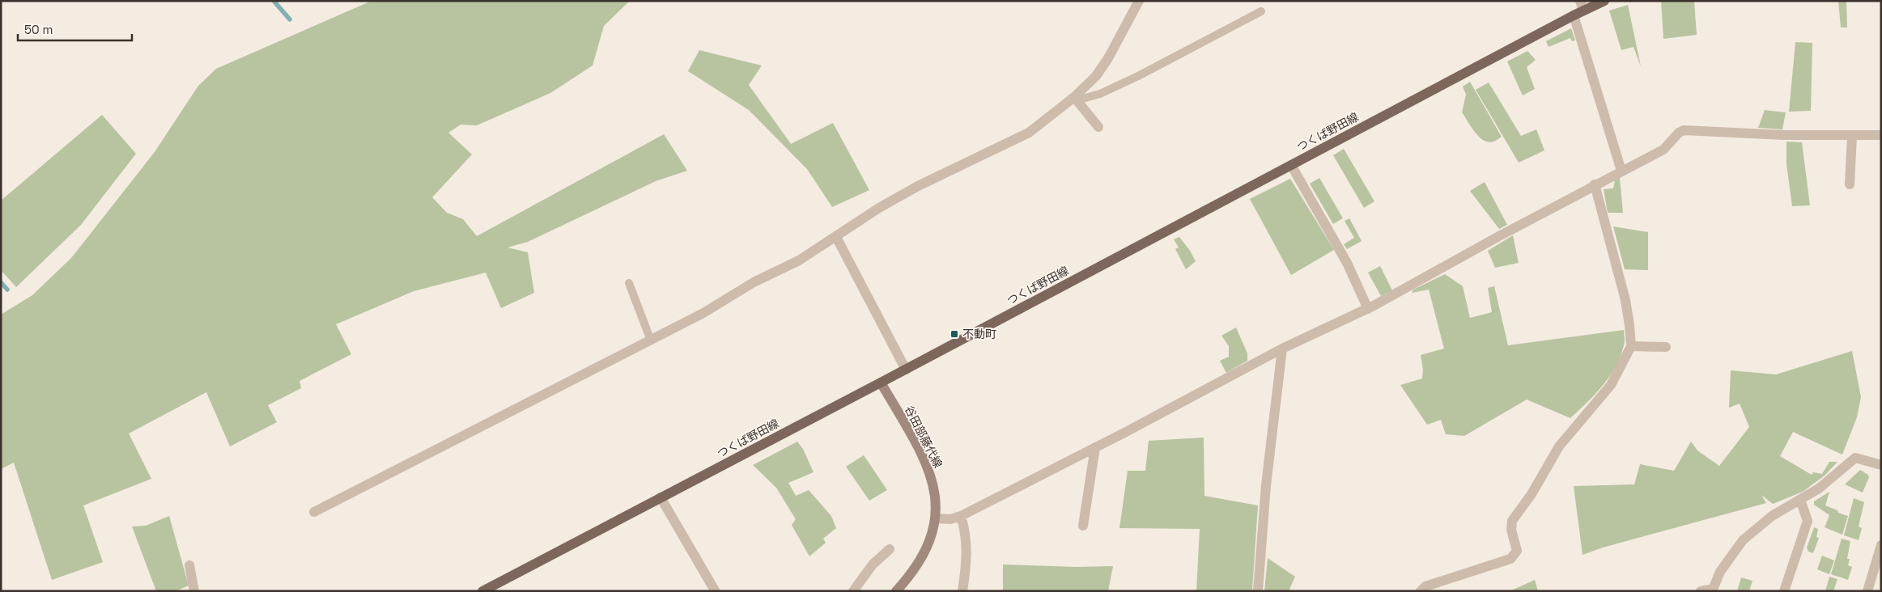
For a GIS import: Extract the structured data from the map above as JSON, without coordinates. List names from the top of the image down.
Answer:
{
  "streets": {
    "main road": ["つくば野田線", "谷田部藤代線"]
  },
  "crossings": [
    ["つくば野田線", "谷田部藤代線"]
  ],
  "places": {
    "transit": ["不動町"]
  },
  "scale_bar": "50 m"
}
